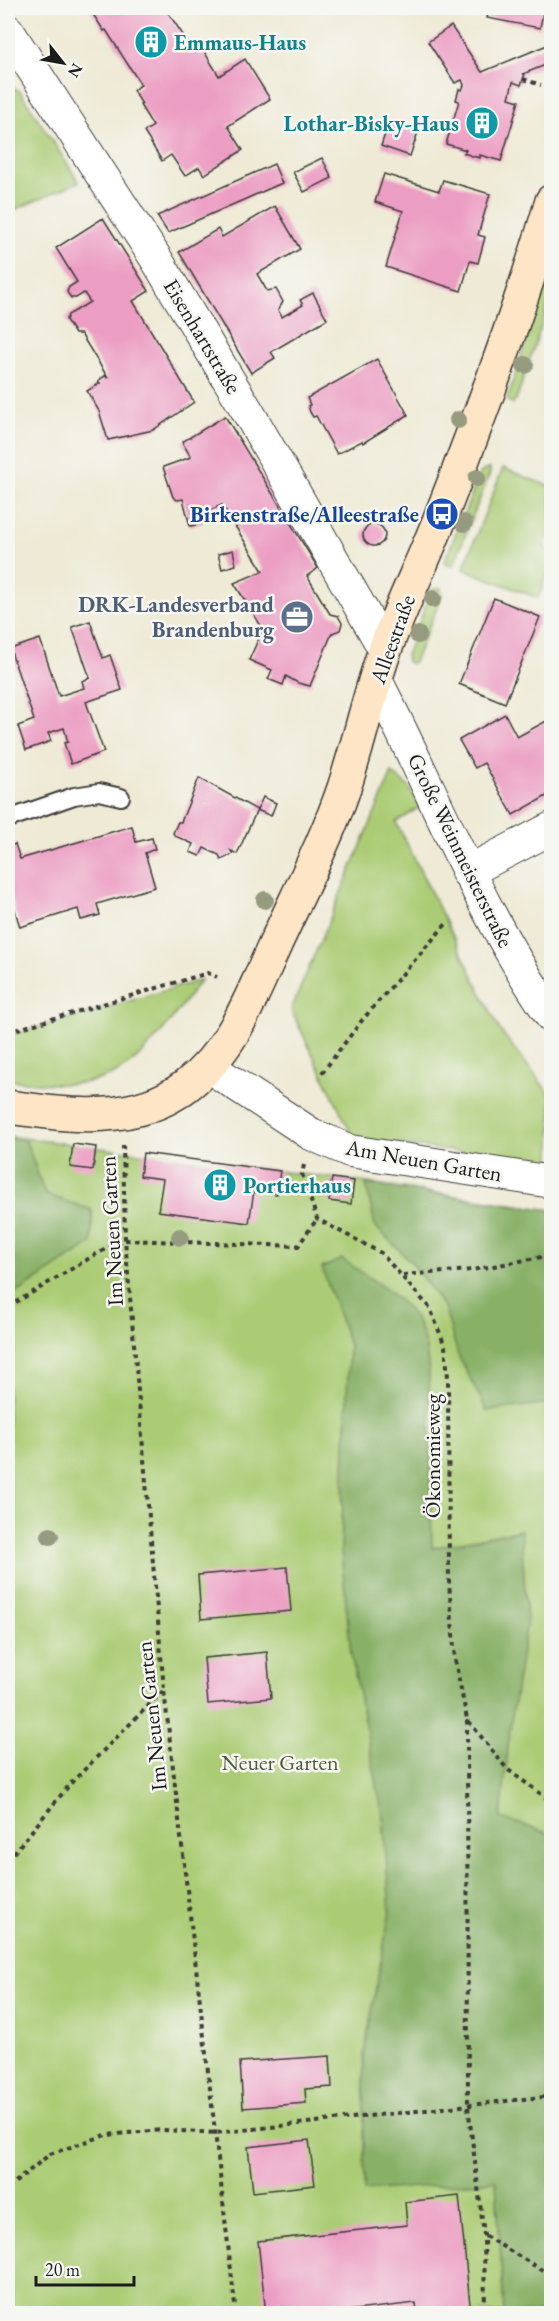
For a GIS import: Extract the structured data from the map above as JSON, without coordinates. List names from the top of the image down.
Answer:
{
  "streets": {
    "street": [
      "Eisenhartstraße",
      "Alleestraße",
      "Große Weinmeisterstraße",
      "Am Neuen Garten"
    ],
    "path": ["Im Neuen Garten", "Ökonomieweg"]
  },
  "crossings": [
    ["Eisenhartstraße", "Alleestraße"],
    ["Eisenhartstraße", "Große Weinmeisterstraße"],
    ["Alleestraße", "Große Weinmeisterstraße"],
    ["Alleestraße", "Am Neuen Garten"]
  ],
  "parks": ["Neuer Garten"],
  "places": {
    "building": ["Emmaus-Haus", "Lothar-Bisky-Haus", "Portierhaus"],
    "bus stop": ["Birkenstraße/Alleestraße"],
    "office": ["DRK-Landesverband Brandenburg"]
  },
  "scale_bar": "20 m",
  "north": "bottom right"
}
